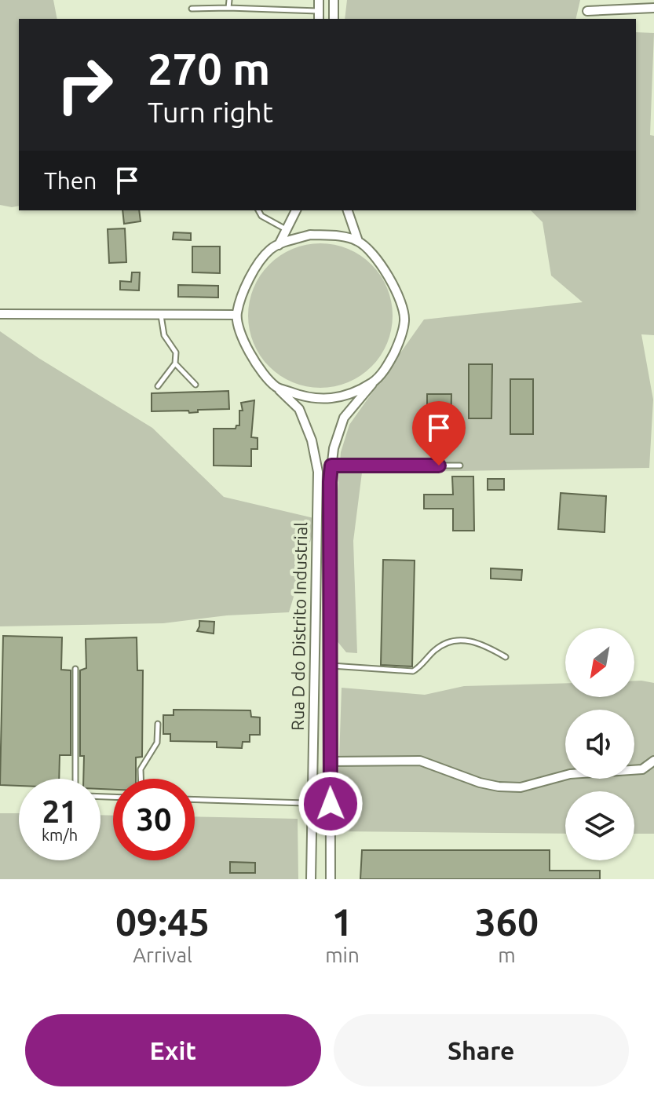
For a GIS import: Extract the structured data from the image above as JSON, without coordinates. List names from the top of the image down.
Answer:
{
  "streets": {
    "street": ["Rua D do Distrito Industrial"]
  },
  "north": "bottom left",
  "page": {
    "turn": ["270 m", "Turn right"],
    "then": "Then",
    "speed": "21 km/h",
    "limit": "30",
    "eta": [
      "09:45",
      "Arrival",
      "1",
      "min",
      "360",
      "m"
    ],
    "buttons": ["Exit", "Share"]
  }
}
